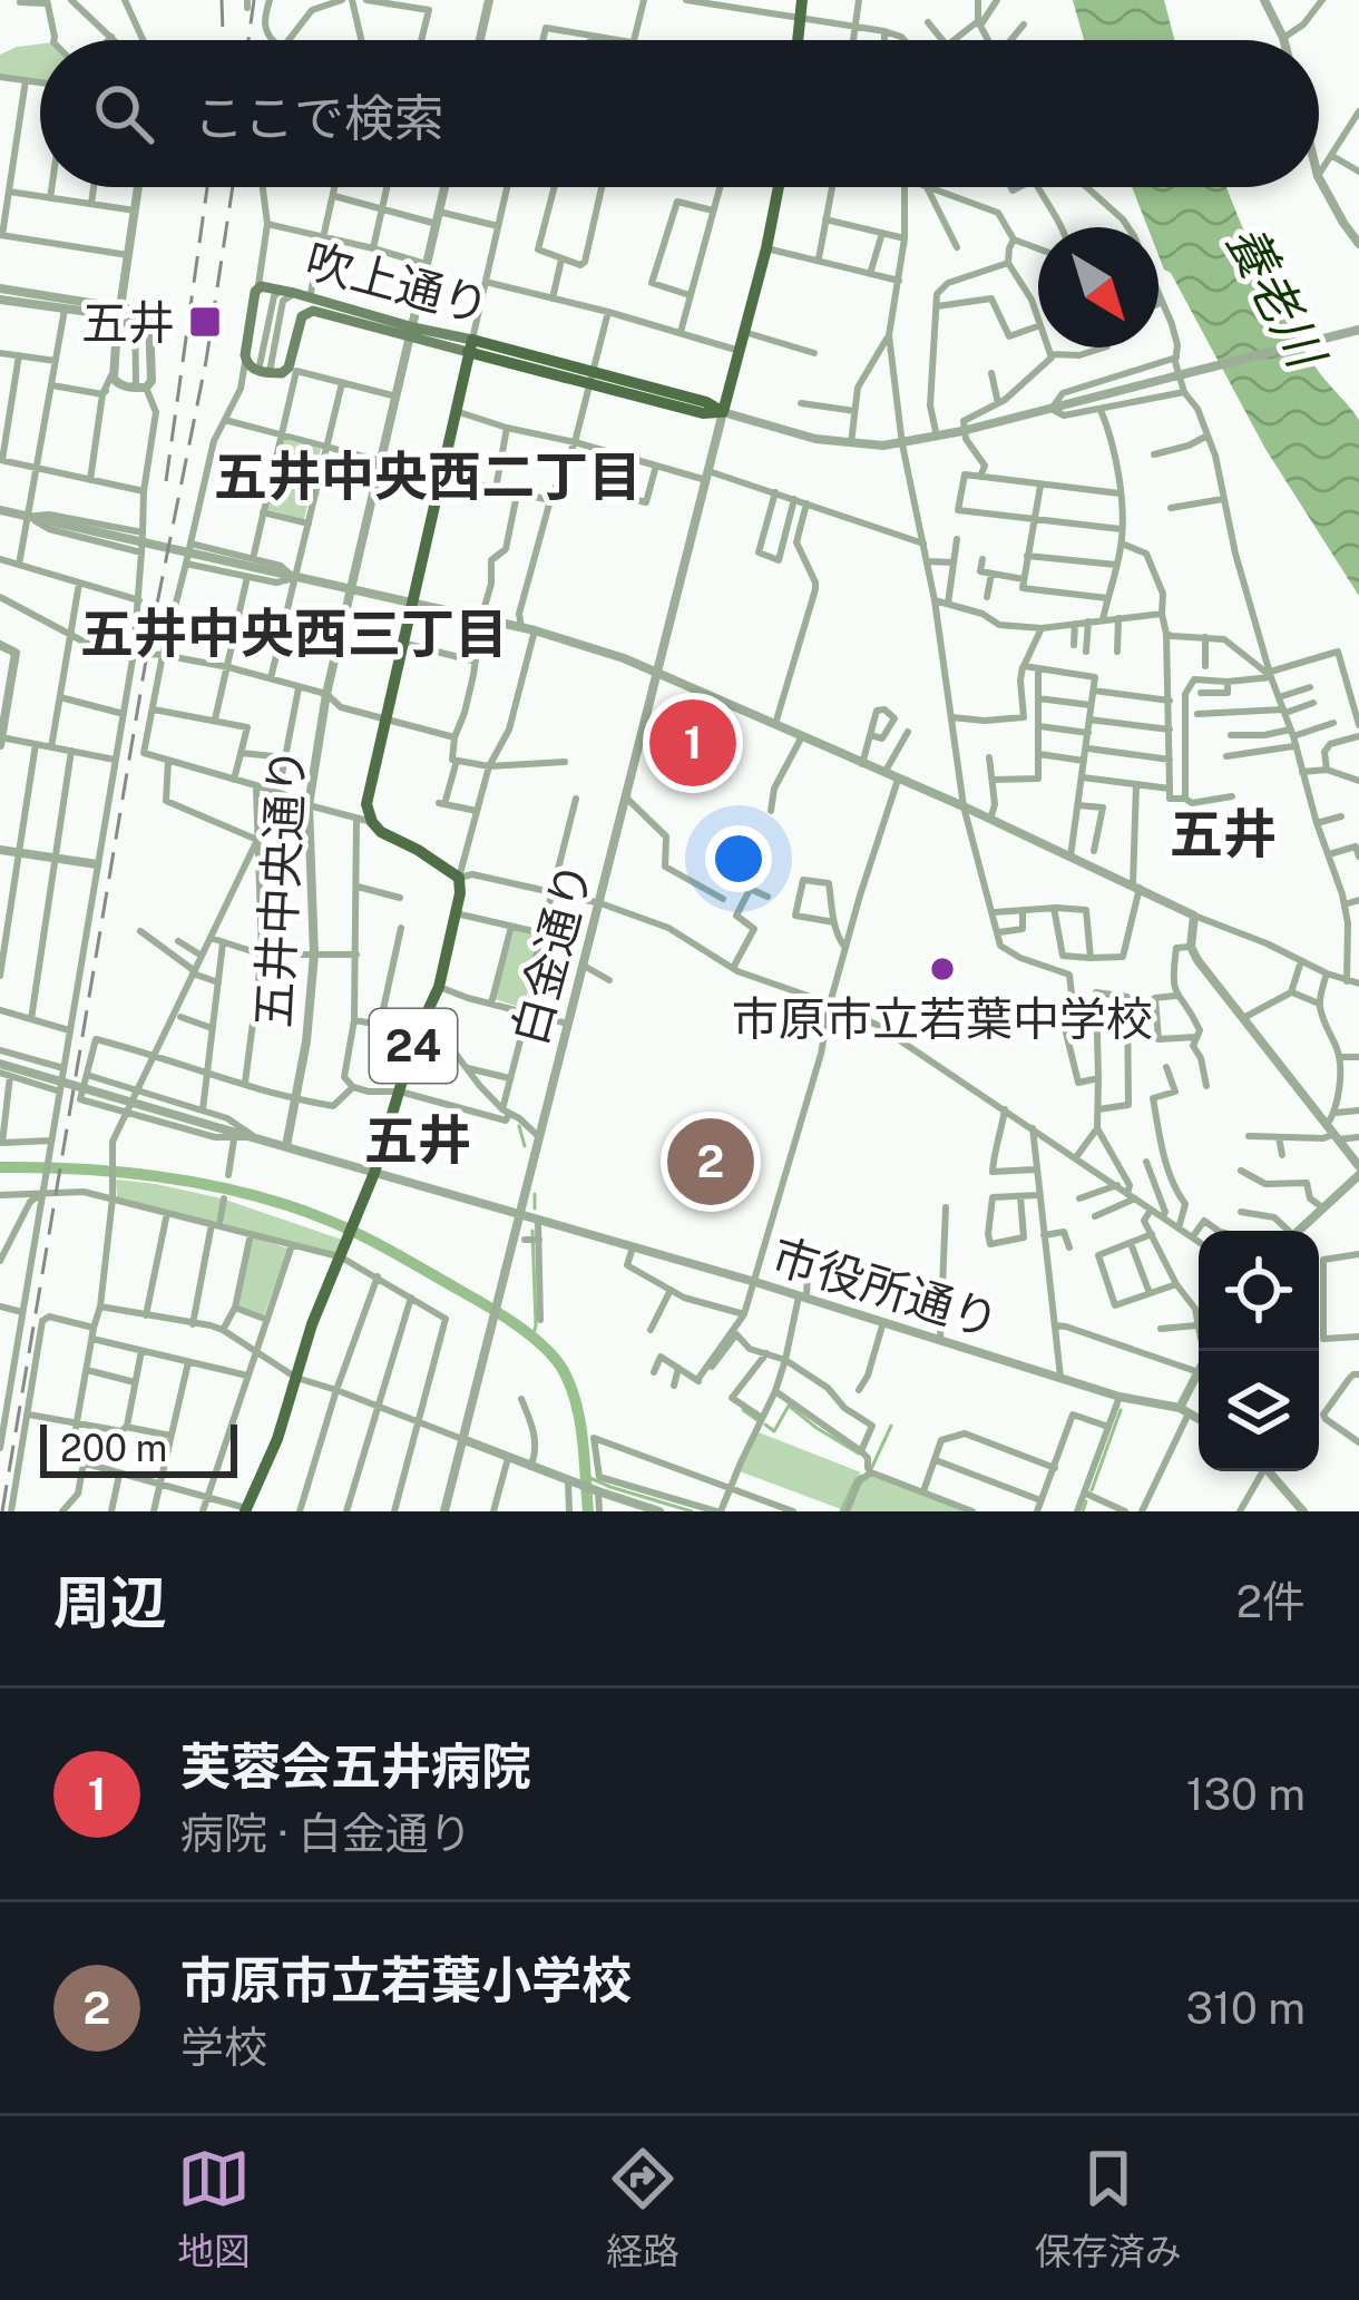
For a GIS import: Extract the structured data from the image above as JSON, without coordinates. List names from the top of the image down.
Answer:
{
  "streets": {
    "main road": ["吹上通り", "24"],
    "street": ["五井中央通り", "白金通り", "市役所通り"]
  },
  "crossings": [
    ["吹上通り", "五井中央通り"],
    ["吹上通り", "白金通り"],
    ["五井中央通り", "市役所通り"],
    ["白金通り", "市役所通り"],
    ["24", "市役所通り"]
  ],
  "districts": [
    "五井中央西二丁目",
    "五井中央西三丁目",
    "五井",
    "五井"
  ],
  "water": ["養老川"],
  "places": {
    "transit": ["五井"],
    "other": ["市原市立若葉中学校"]
  },
  "scale_bar": "200 m",
  "north": "bottom right",
  "page": {
    "search": "ここで検索",
    "pins": ["1", "2"],
    "scale": "200 m",
    "heading": ["周辺", "2件"],
    "list": [
      {
        "mark": "1",
        "name": "芙蓉会五井病院",
        "note": "病院 · 白金通り",
        "value": "130 m"
      },
      {
        "mark": "2",
        "name": "市原市立若葉小学校",
        "note": "学校",
        "value": "310 m"
      }
    ],
    "nav": ["地図", "経路", "保存済み"]
  }
}
